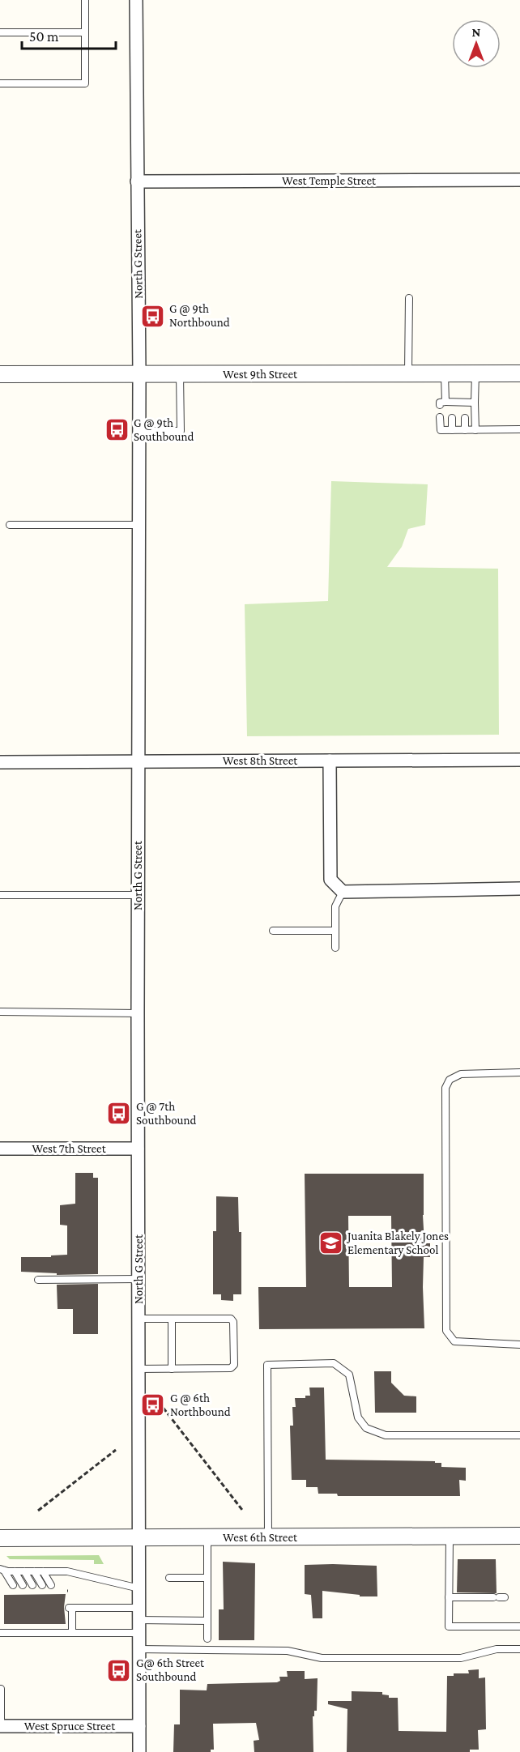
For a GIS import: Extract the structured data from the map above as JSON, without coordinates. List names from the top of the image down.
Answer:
{
  "streets": {
    "street": [
      "West Temple Street",
      "North G Street",
      "West 9th Street",
      "West 8th Street",
      "West 7th Street",
      "West 6th Street",
      "West Spruce Street"
    ]
  },
  "crossings": [
    ["West Temple Street", "North G Street"],
    ["North G Street", "West 9th Street"],
    ["North G Street", "West 8th Street"],
    ["North G Street", "West 7th Street"],
    ["North G Street", "West 6th Street"],
    ["North G Street", "West Spruce Street"]
  ],
  "places": {
    "bus stop": [
      "G @ 9th Northbound",
      "G @ 9th Southbound",
      "G @ 7th Southbound",
      "G @ 6th Northbound",
      "G@ 6th Street Southbound"
    ],
    "school or university": ["Juanita Blakely Jones Elementary School"]
  },
  "scale_bar": "50 m",
  "north": "top"
}
